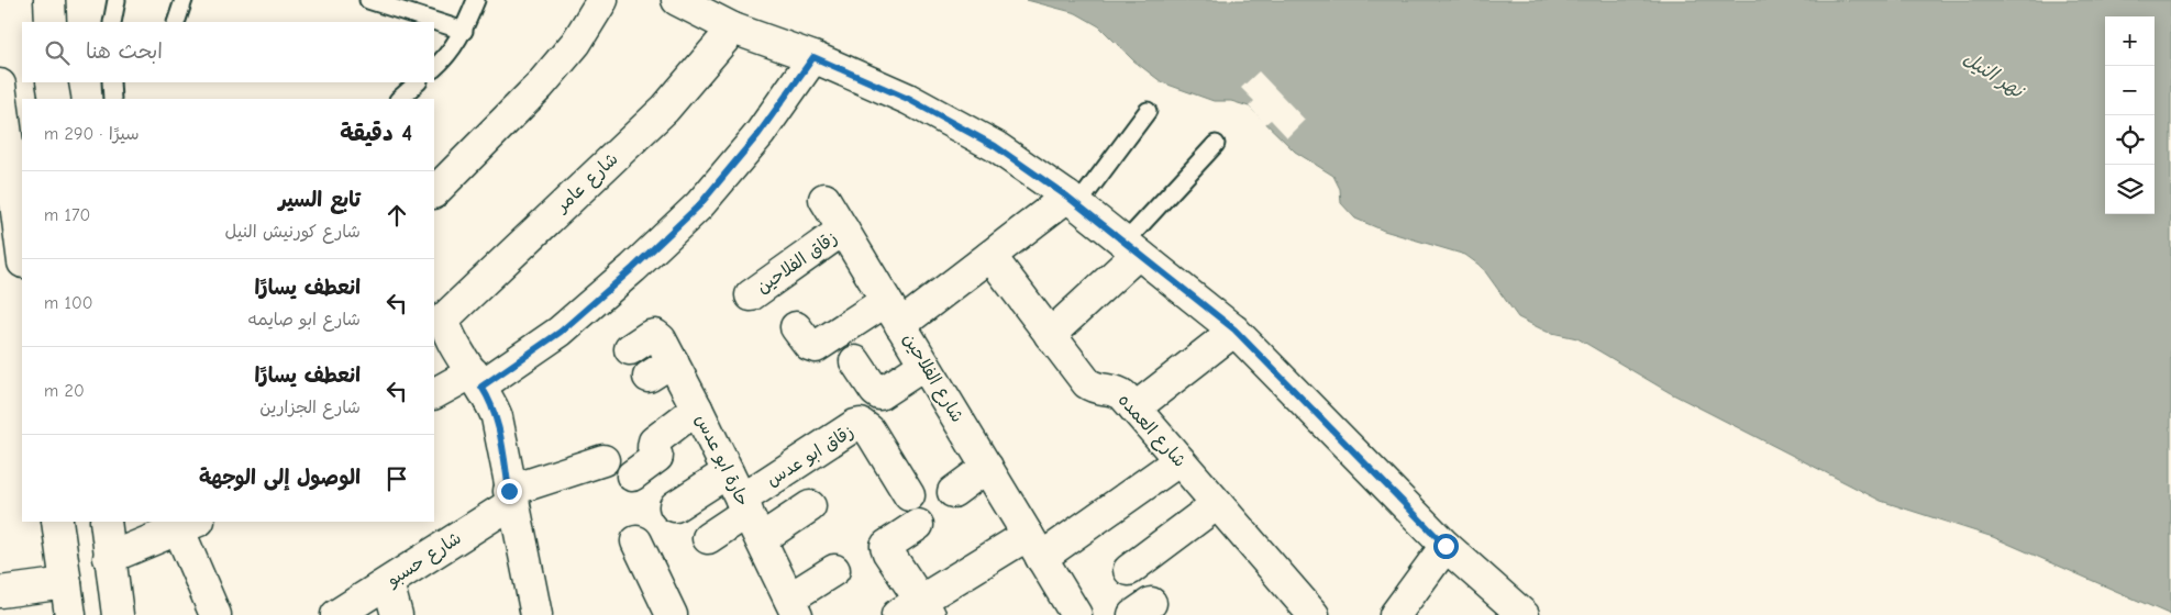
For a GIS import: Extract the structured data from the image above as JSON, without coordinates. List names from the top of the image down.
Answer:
{
  "streets": {
    "main road": [
      "شارع عامر",
      "زقاق الفلاحين",
      "شارع الفلاحين",
      "شارع العمده",
      "زقاق ابو عدس",
      "حارة ابو عدس",
      "شارع حسبو"
    ]
  },
  "crossings": [
    ["زقاق الفلاحين", "شارع الفلاحين"],
    ["زقاق ابو عدس", "حارة ابو عدس"]
  ],
  "water": ["نهر النيل"],
  "page": {
    "map_buttons": ["+", "−"],
    "search": "ابحث هنا",
    "heading": ["4 دقيقة", "سيرًا · 290 m"],
    "list": [
      ["تابع السير", "شارع كورنيش النيل", "170 m"],
      ["انعطف يسارًا", "شارع ابو صايمه", "100 m"],
      ["انعطف يسارًا", "شارع الجزارين", "20 m"],
      "الوصول إلى الوجهة"
    ]
  }
}
